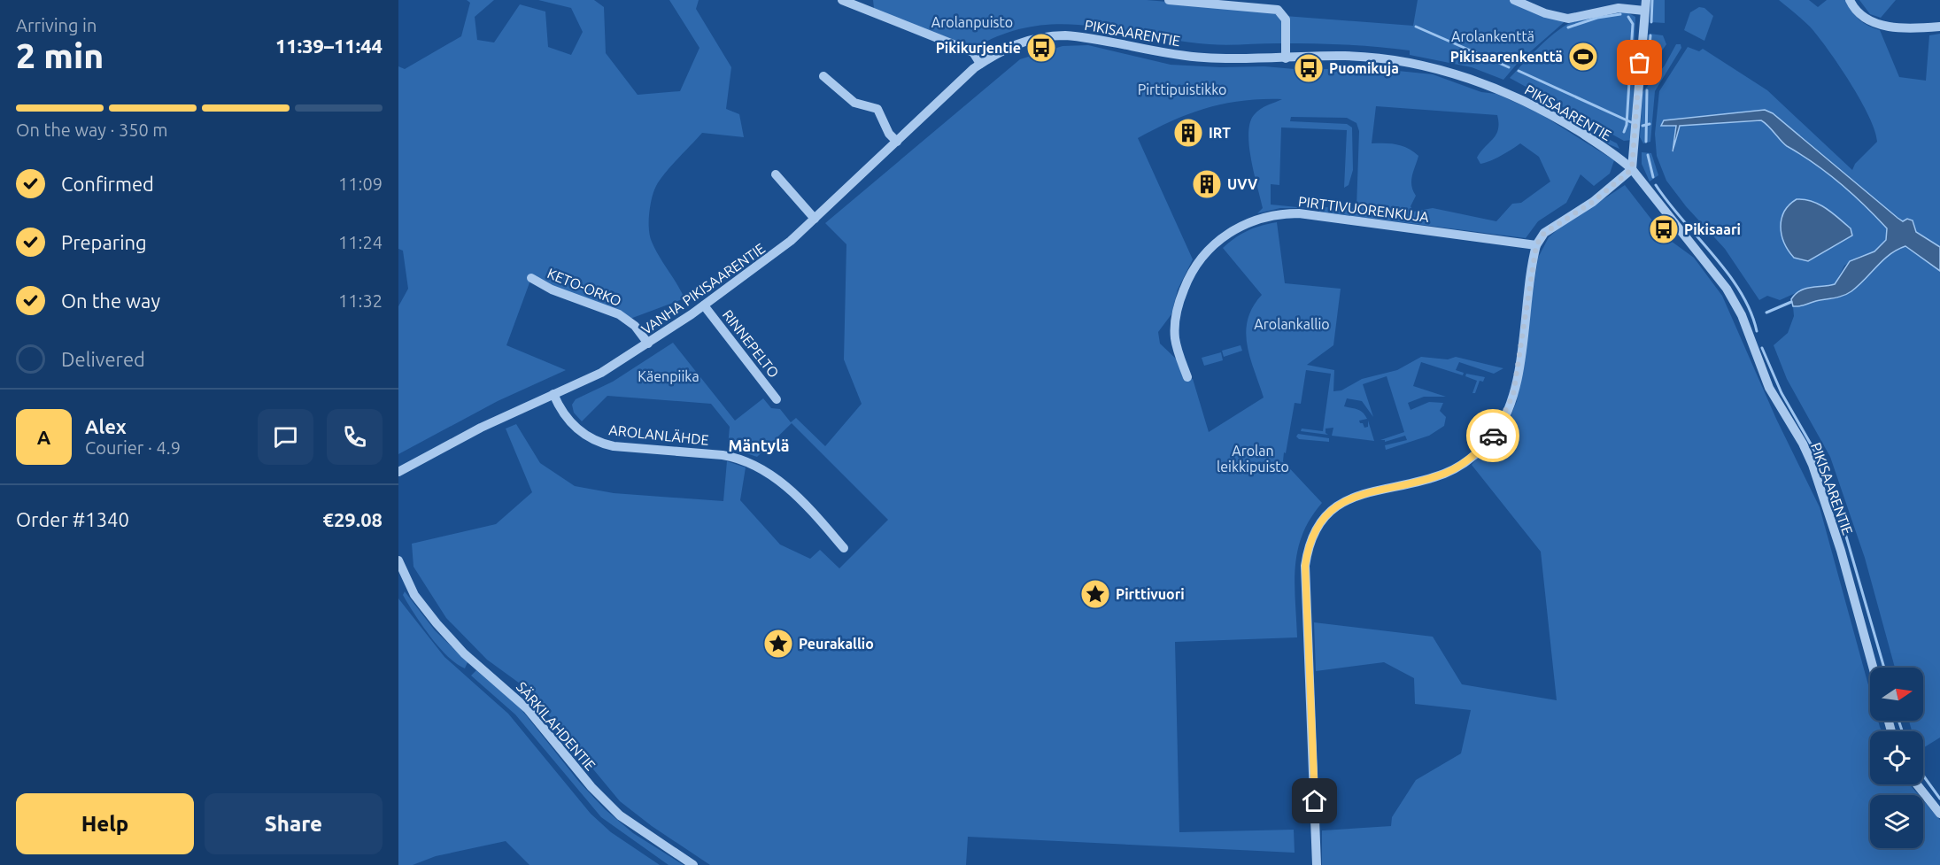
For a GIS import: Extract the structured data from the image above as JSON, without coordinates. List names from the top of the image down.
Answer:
{
  "streets": {
    "street": [
      "PIKISAARENTIE",
      "PIRTTIVUORENKUJA",
      "KETO-ORKO",
      "VANHA PIKISAARENTIE",
      "RINNEPELTO",
      "AROLANLÄHDE",
      "SÄRKILAHDENTIE"
    ]
  },
  "crossings": [
    ["PIKISAARENTIE", "VANHA PIKISAARENTIE"],
    ["KETO-ORKO", "VANHA PIKISAARENTIE"],
    ["VANHA PIKISAARENTIE", "RINNEPELTO"],
    ["VANHA PIKISAARENTIE", "AROLANLÄHDE"]
  ],
  "districts": ["Mäntylä"],
  "parks": [
    "Arolanpuisto",
    "Arolankenttä",
    "Pirttipuistikko",
    "Arolankallio",
    "Käenpiika",
    "Arolan leikkipuisto"
  ],
  "places": {
    "bus stop": ["Pikikurjentie", "Puomikuja", "Pikisaari"],
    "sports": ["Pikisaarenkenttä"],
    "building": ["IRT", "UVV"],
    "place": ["Pirttivuori", "Peurakallio"]
  },
  "north": "right",
  "page": {
    "heading": ["2 min", "Arriving in", "11:39–11:44"],
    "panel": [
      "Alex",
      "Courier · 4.9",
      "Order #1340",
      "€29.08"
    ],
    "bar": "On the way · 350 m",
    "list": [
      ["Confirmed", "11:09"],
      ["Preparing", "11:24"],
      ["On the way", "11:32"],
      "Delivered"
    ],
    "round": "A",
    "buttons": ["Help", "Share"]
  }
}
